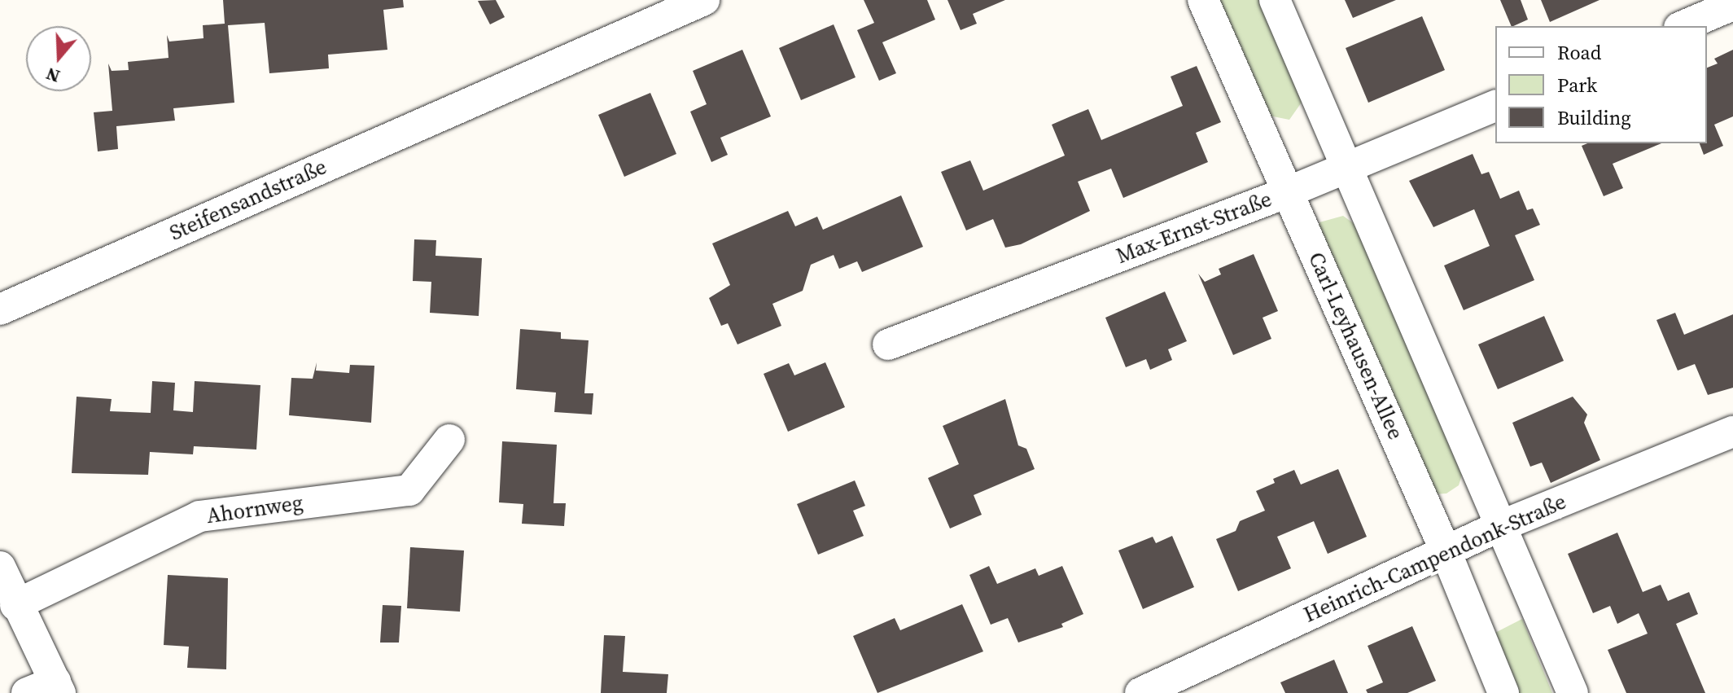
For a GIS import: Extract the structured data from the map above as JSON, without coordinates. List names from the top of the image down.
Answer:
{
  "streets": {
    "street": [
      "Steifensandstraße",
      "Max-Ernst-Straße",
      "Carl-Leyhausen-Allee",
      "Ahornweg",
      "Heinrich-Campendonk-Straße"
    ]
  },
  "crossings": [
    ["Max-Ernst-Straße", "Carl-Leyhausen-Allee"],
    ["Carl-Leyhausen-Allee", "Heinrich-Campendonk-Straße"]
  ],
  "legend": ["Road", "Park", "Building"],
  "north": "bottom"
}
